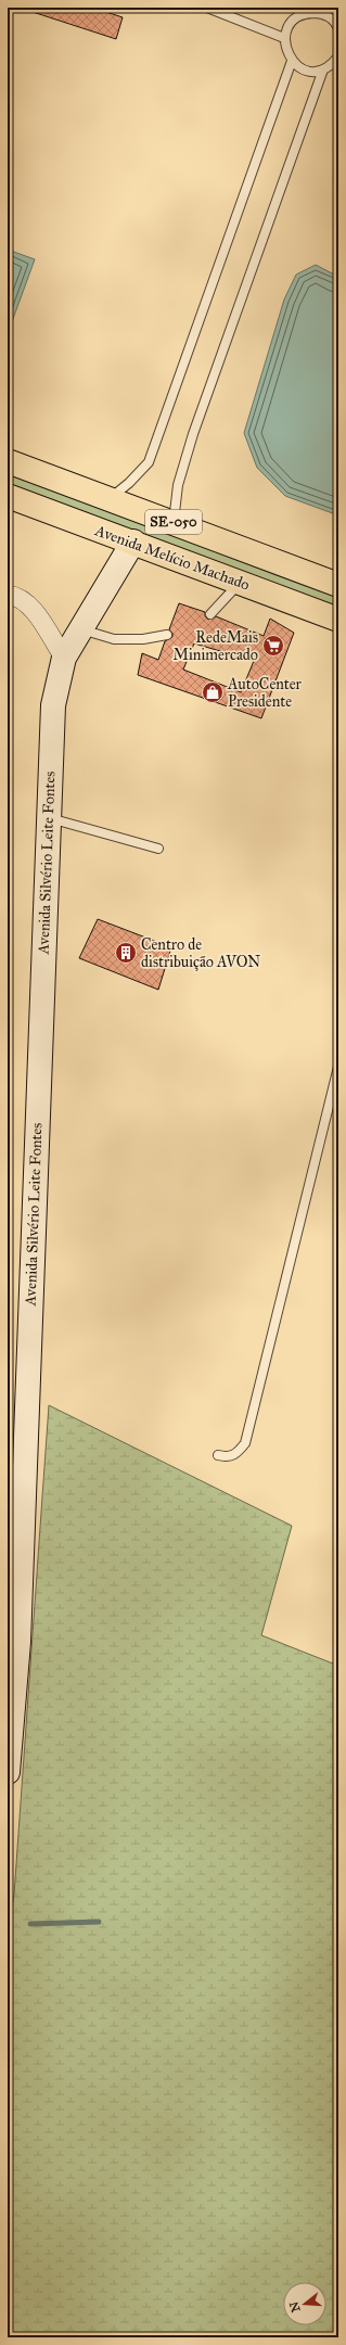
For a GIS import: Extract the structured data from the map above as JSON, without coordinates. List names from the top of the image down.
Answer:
{
  "streets": {
    "main road": ["SE-050", "Avenida Melício Machado", "Avenida Silvério Leite Fontes"]
  },
  "crossings": [
    ["Avenida Melício Machado", "Avenida Silvério Leite Fontes"]
  ],
  "places": {
    "supermarket": ["RedeMais Minimercado"],
    "shop": ["AutoCenter Presidente"],
    "building": ["Centro de distribuição AVON"]
  },
  "north": "left"
}
